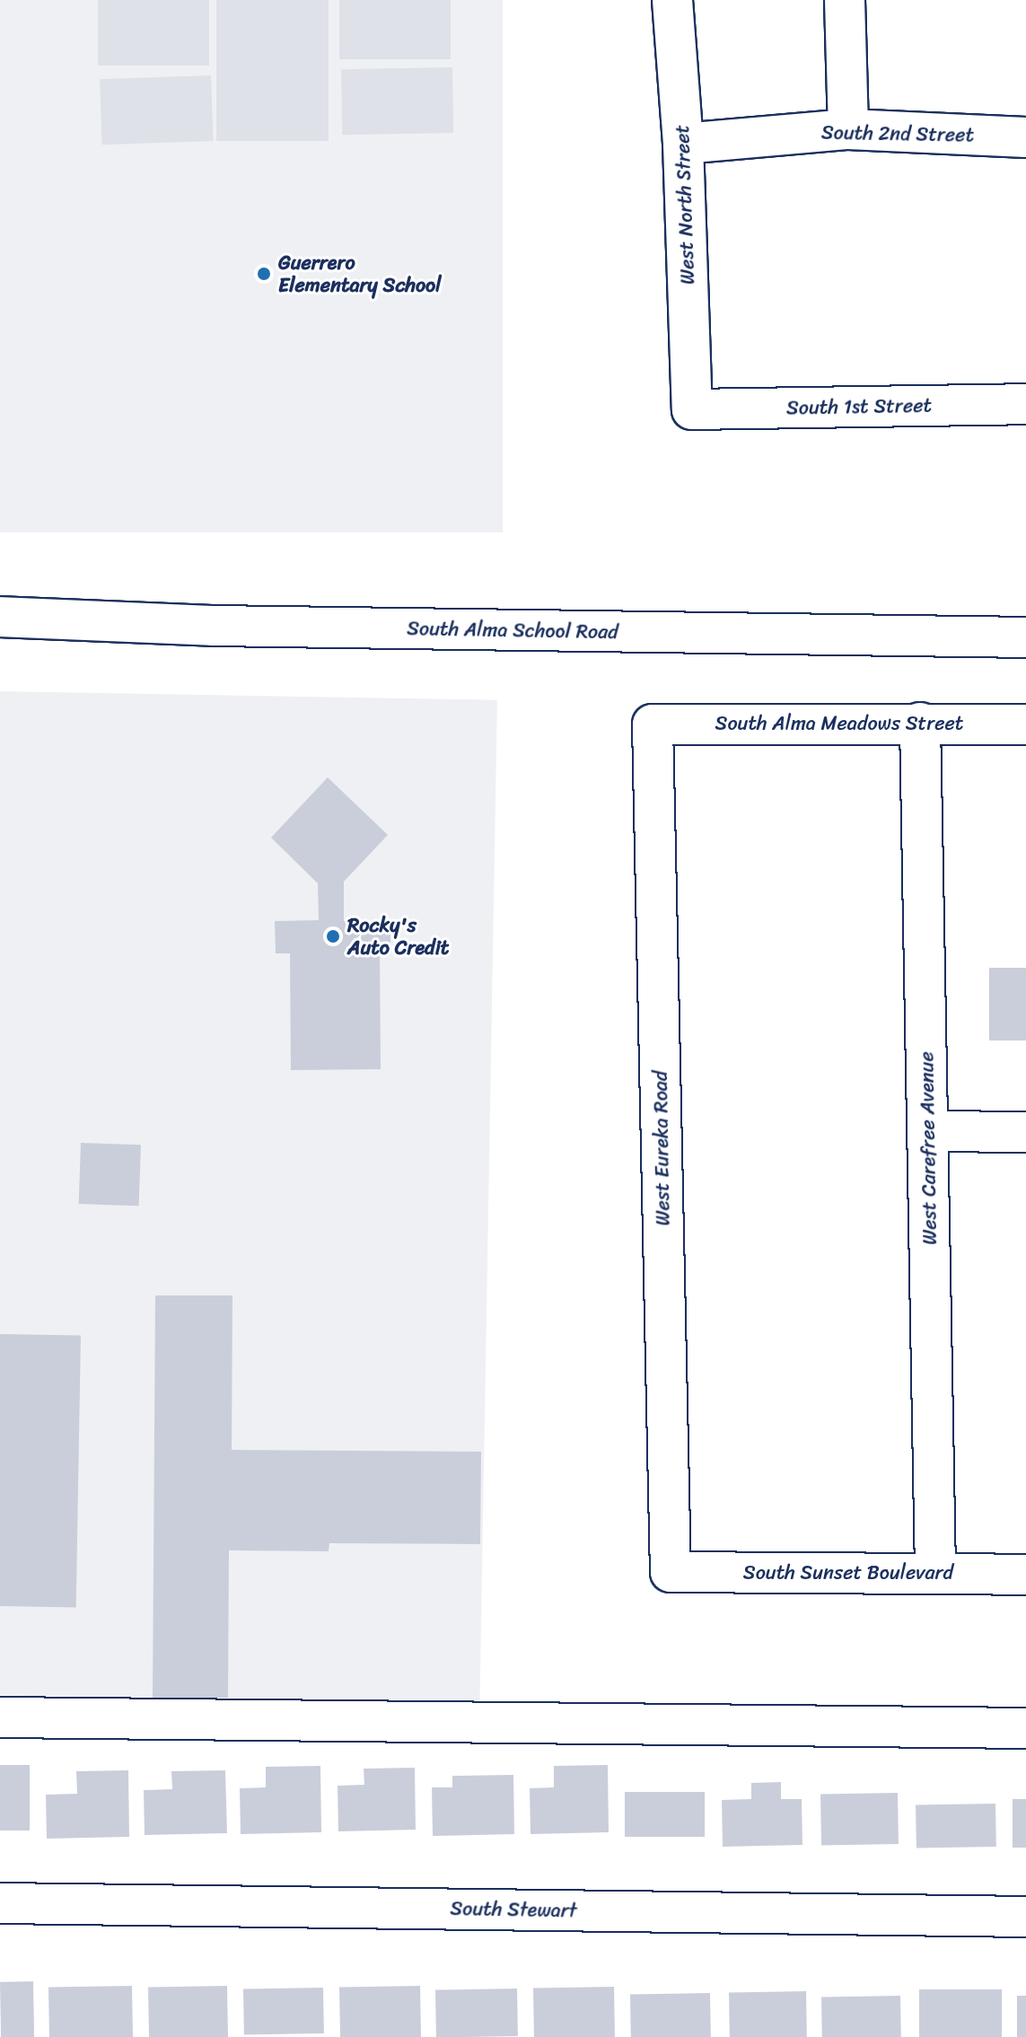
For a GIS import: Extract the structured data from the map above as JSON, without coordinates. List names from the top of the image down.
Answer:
{
  "streets": {
    "main road": [
      "South 2nd Street",
      "West North Street",
      "South 1st Street",
      "South Alma School Road",
      "South Alma Meadows Street",
      "West Eureka Road",
      "West Carefree Avenue",
      "South Sunset Boulevard",
      "South Stewart"
    ]
  },
  "crossings": [
    ["South 2nd Street", "West North Street"],
    ["West North Street", "South 1st Street"],
    ["South Alma Meadows Street", "West Eureka Road"],
    ["South Alma Meadows Street", "West Carefree Avenue"],
    ["West Eureka Road", "South Sunset Boulevard"],
    ["West Carefree Avenue", "South Sunset Boulevard"]
  ],
  "places": ["Guerrero Elementary School", "Rocky's Auto Credit"]
}
